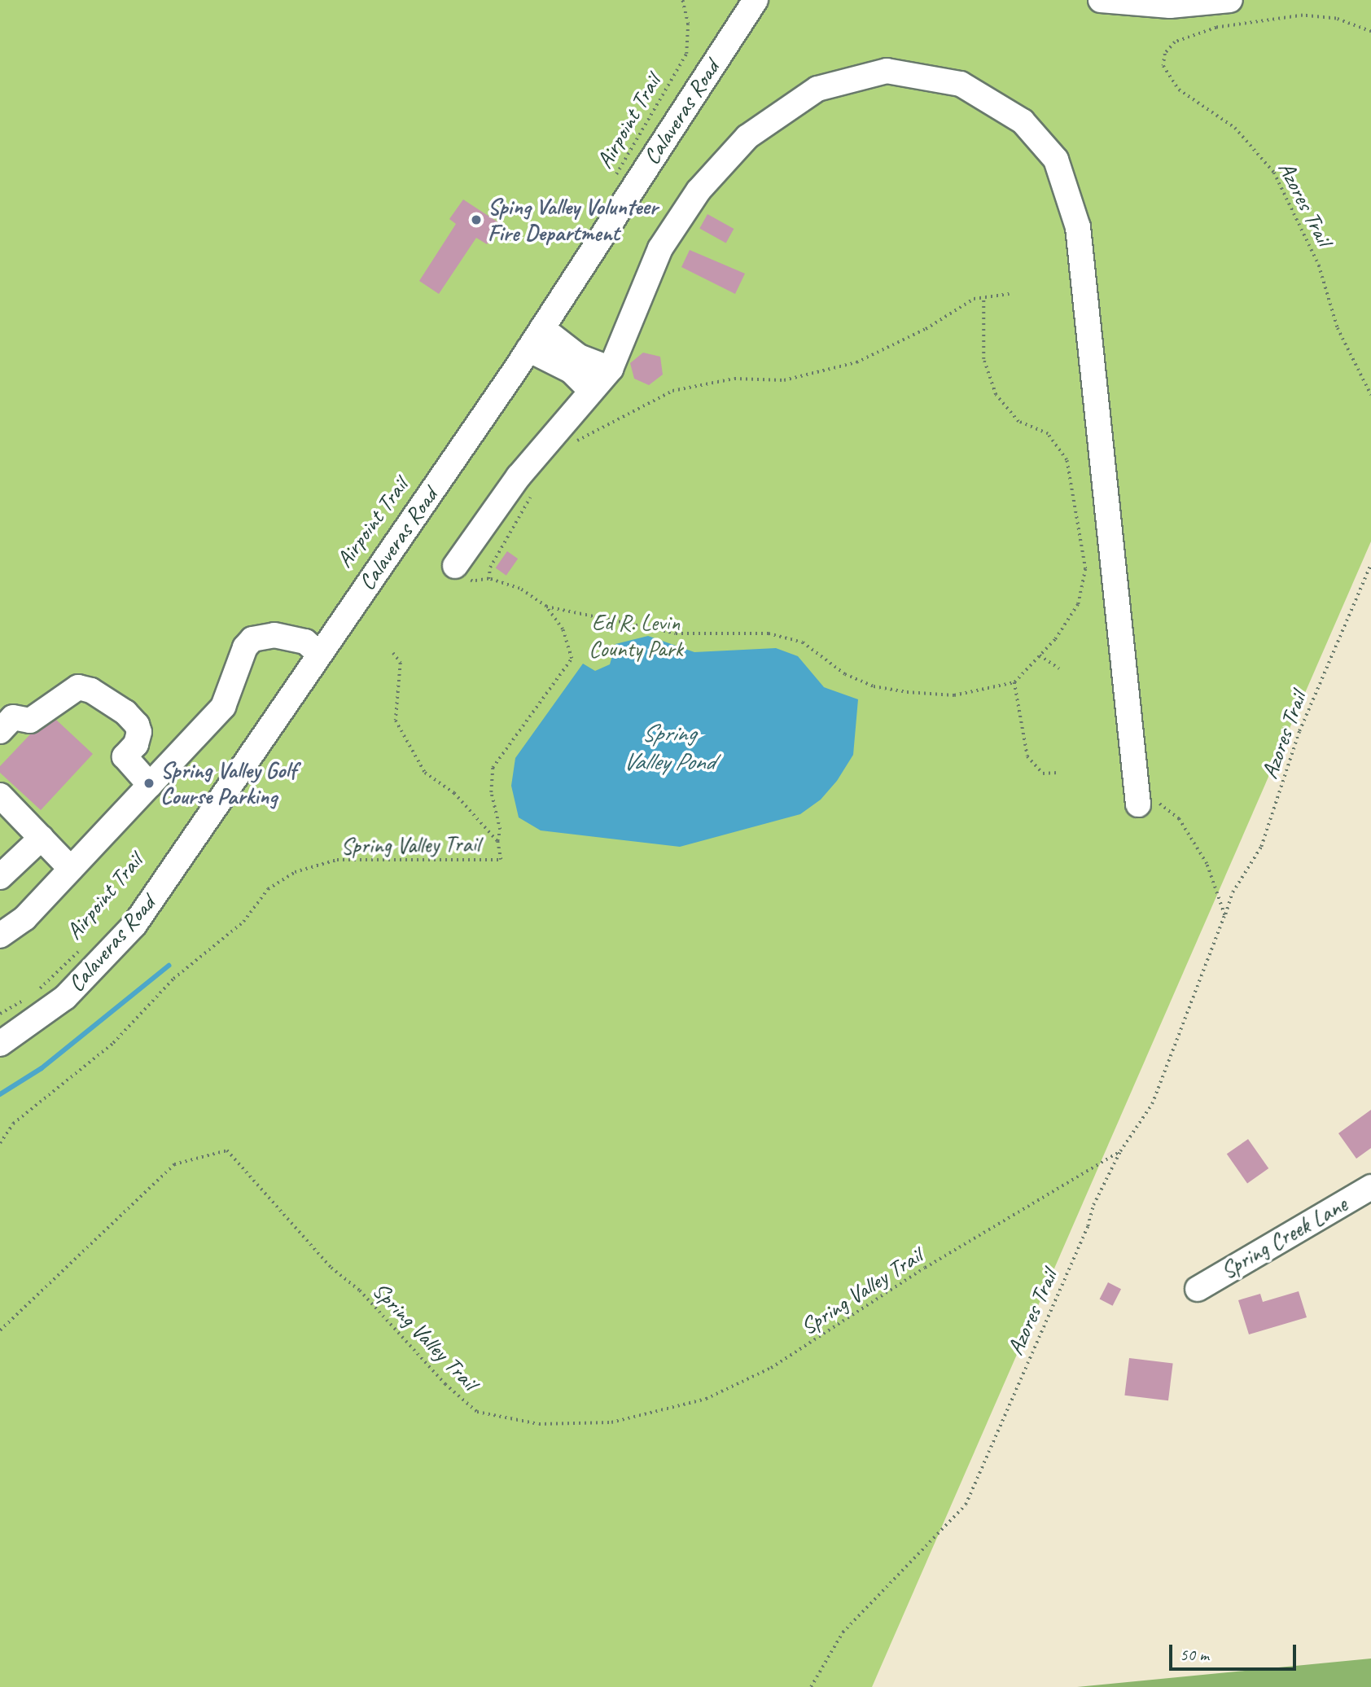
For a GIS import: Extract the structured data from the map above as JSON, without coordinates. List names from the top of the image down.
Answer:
{
  "streets": {
    "street": ["Calaveras Road", "Spring Creek Lane"],
    "path": ["Airpoint Trail", "Azores Trail", "Spring Valley Trail"]
  },
  "crossings": [
    ["Azores Trail", "Spring Valley Trail"]
  ],
  "water": ["Spring Valley Pond"],
  "parks": ["Ed R. Levin County Park"],
  "places": ["Sping Valley Volunteer Fire Department", "Spring Valley Golf Course Parking"],
  "scale_bar": "50 m"
}
